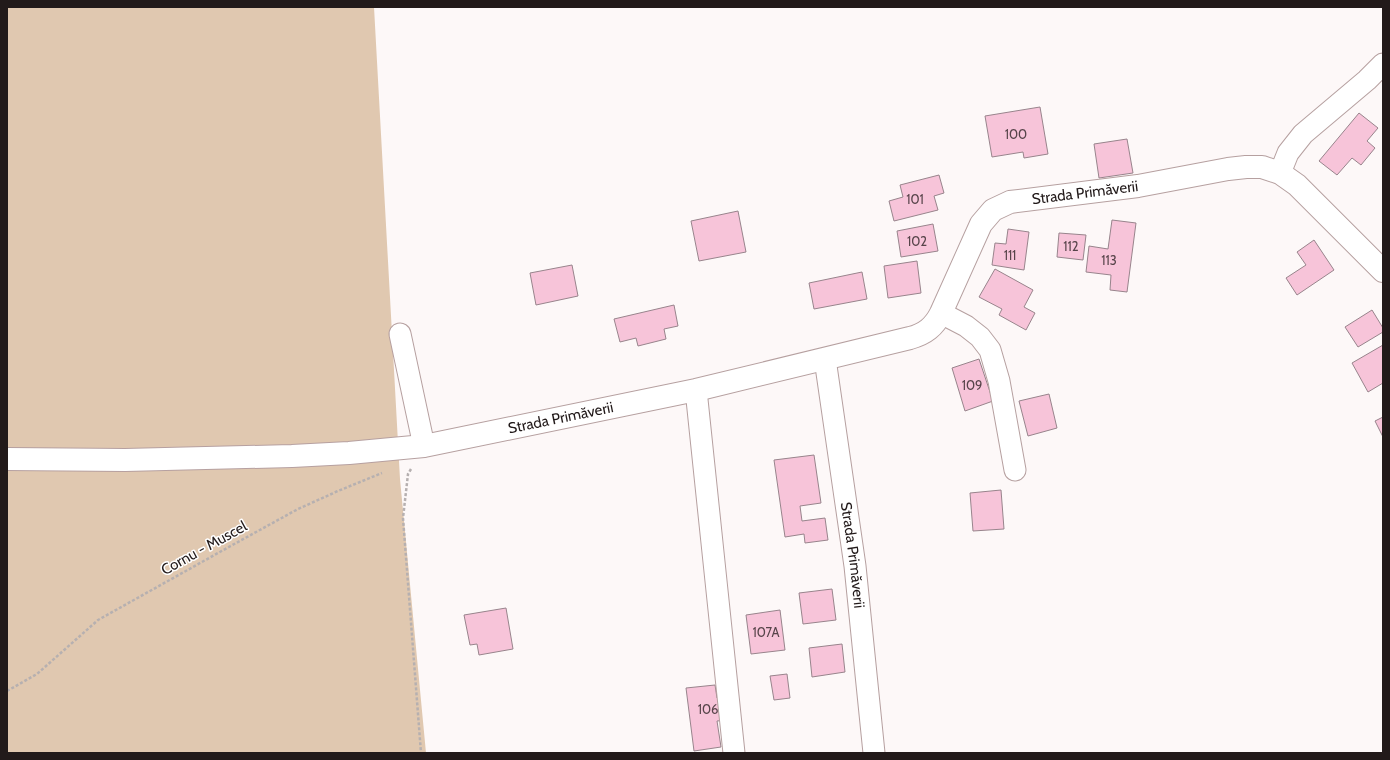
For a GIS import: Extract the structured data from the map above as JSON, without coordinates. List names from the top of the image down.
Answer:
{
  "streets": {
    "street": ["Strada Primăverii"],
    "path": ["Cornu - Muscel"]
  },
  "house_numbers": [
    "100",
    "101",
    "102",
    "112",
    "111",
    "113",
    "109",
    "107A",
    "106"
  ]
}
